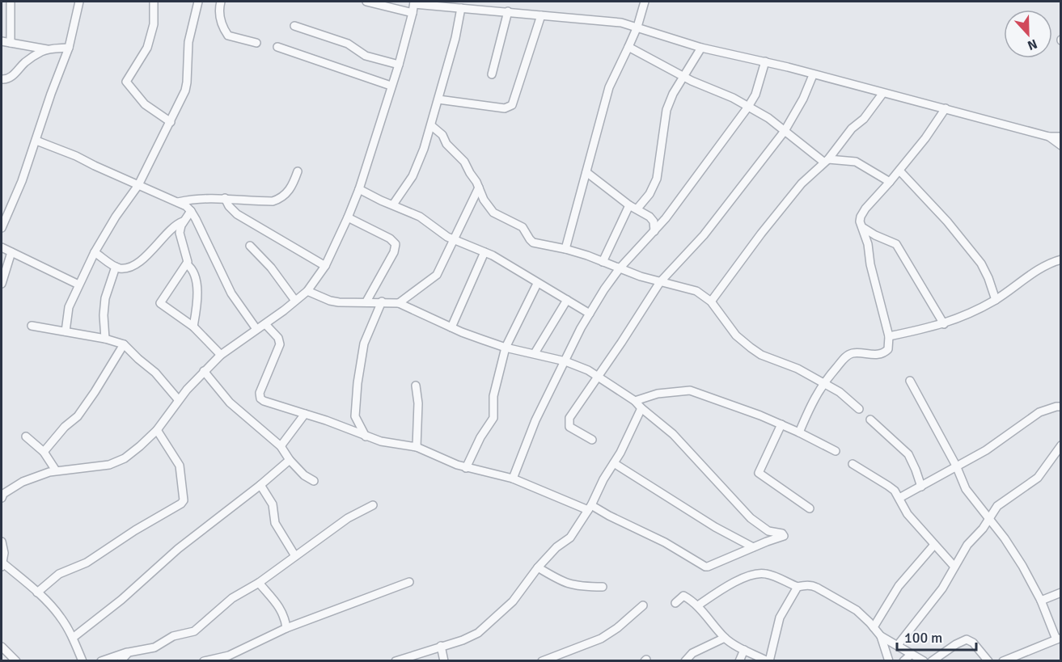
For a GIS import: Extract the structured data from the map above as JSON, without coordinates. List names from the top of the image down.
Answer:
{
  "scale_bar": "100 m",
  "north": "bottom"
}
